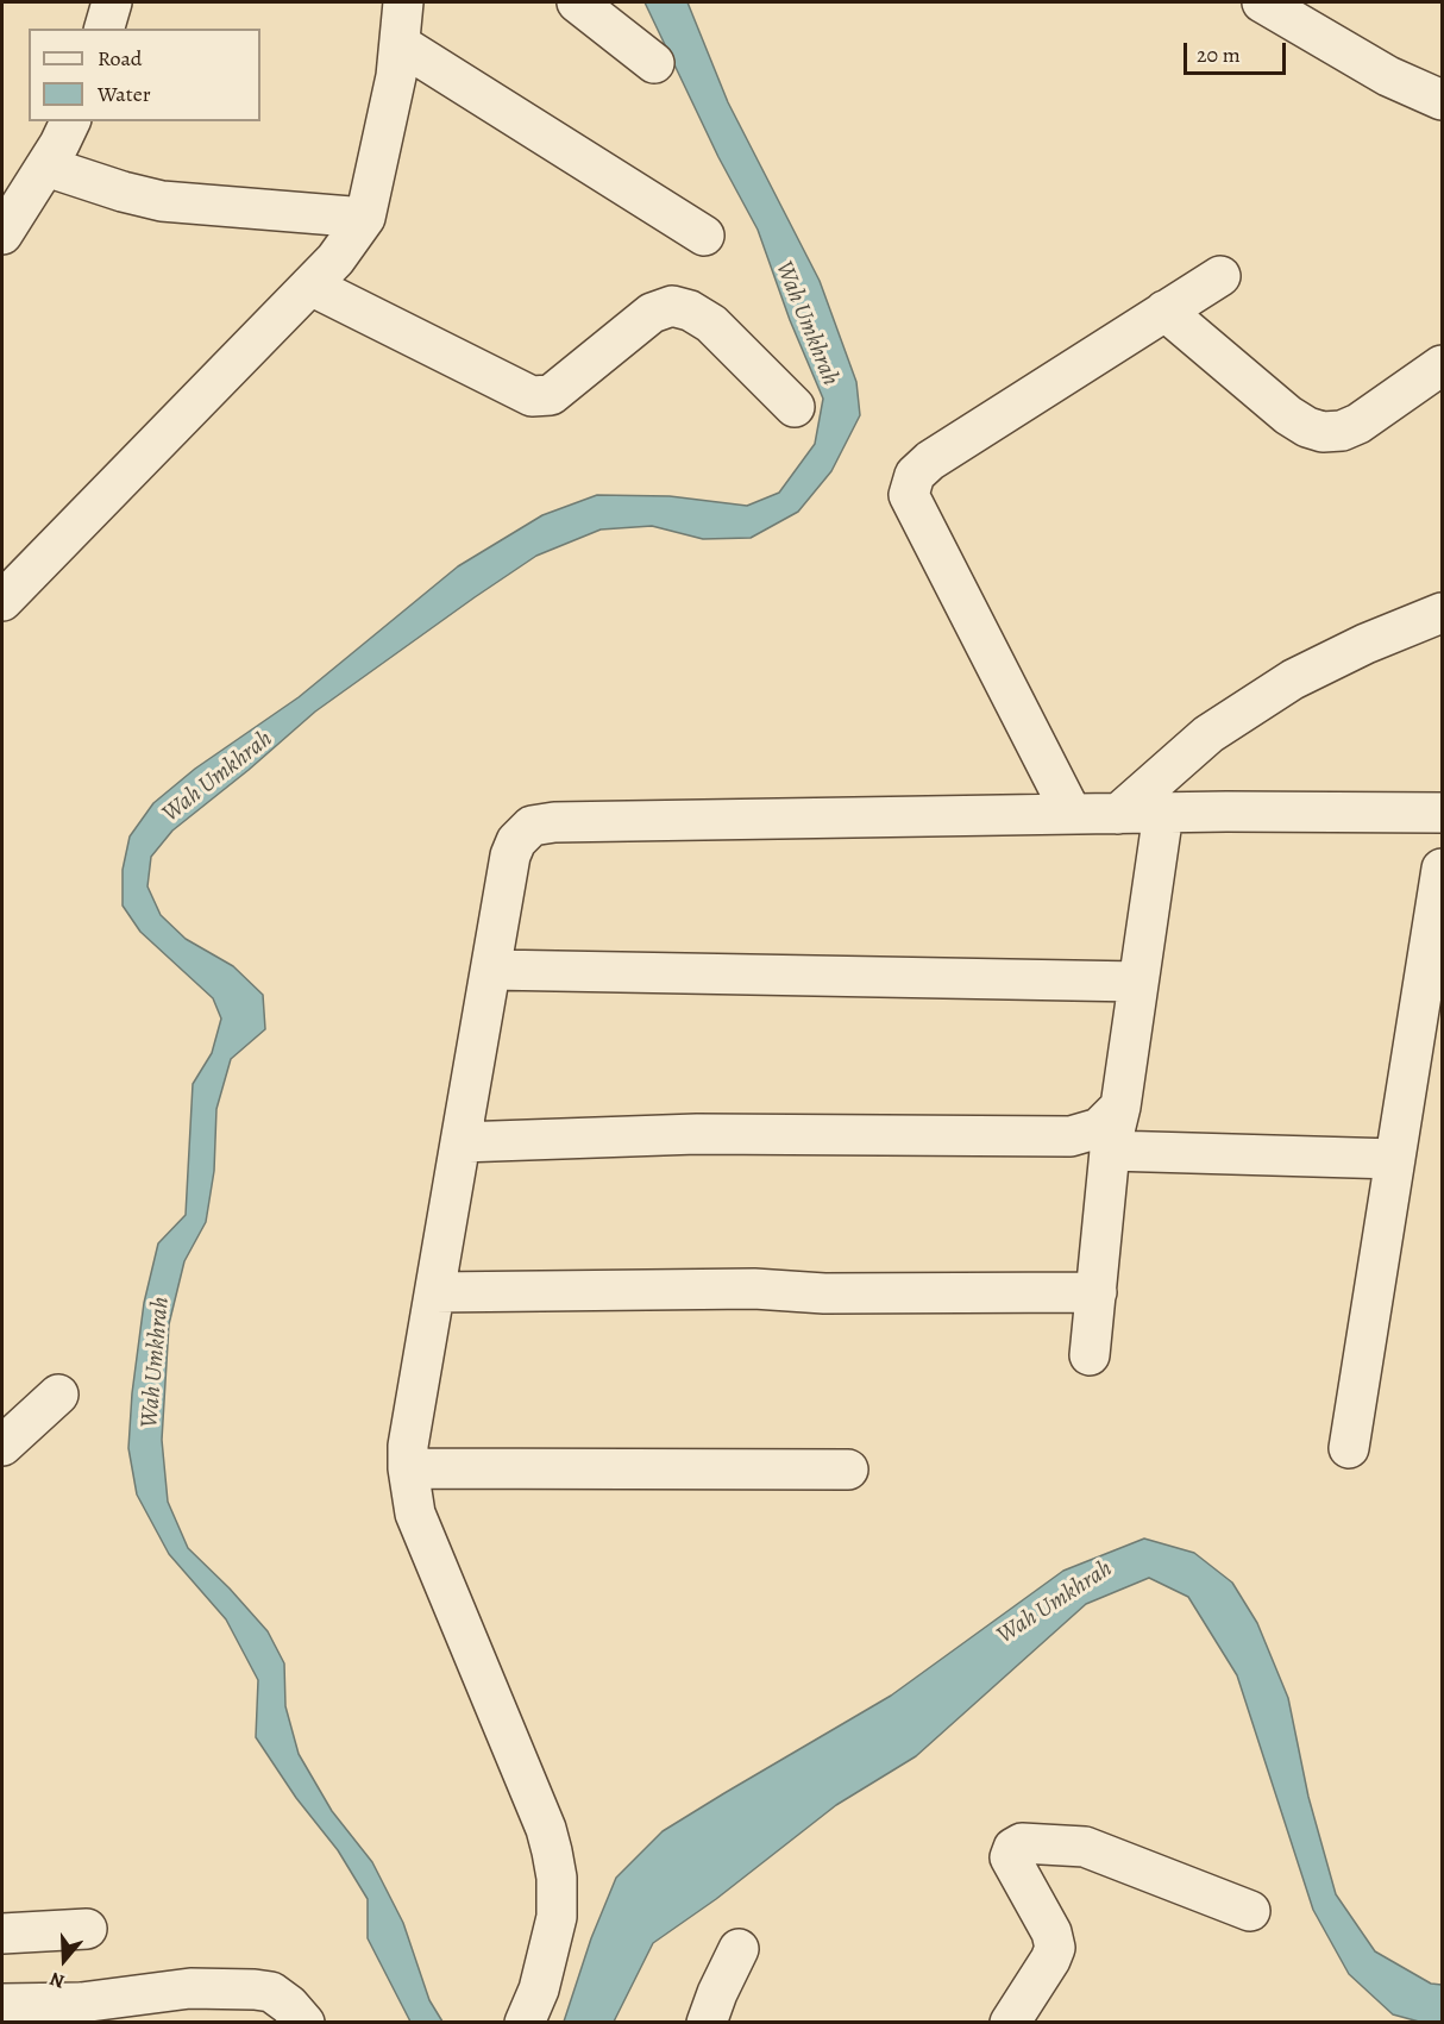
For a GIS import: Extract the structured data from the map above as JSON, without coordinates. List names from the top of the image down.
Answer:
{
  "water": ["Wah Umkhrah"],
  "legend": ["Road", "Water"],
  "scale_bar": "20 m",
  "north": "bottom"
}
